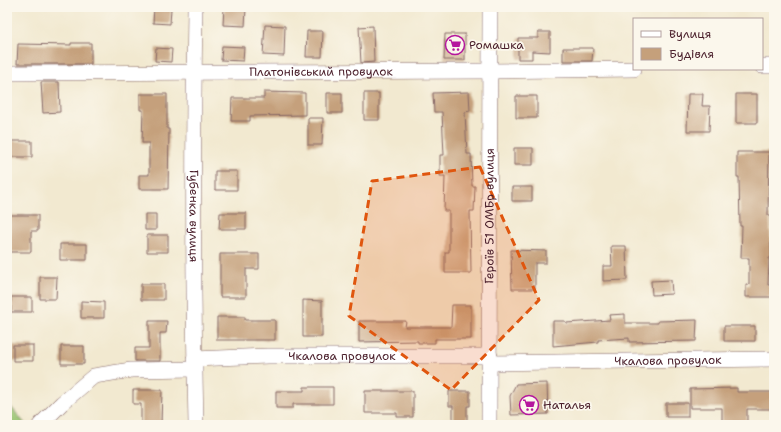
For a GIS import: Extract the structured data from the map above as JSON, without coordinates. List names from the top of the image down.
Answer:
{
  "streets": {
    "street": [
      "Платонівський провулок",
      "Губенка вулиця",
      "Героїв 51 ОМБр вулиця",
      "Чкалова провулок"
    ]
  },
  "crossings": [
    ["Платонівський провулок", "Губенка вулиця"],
    ["Платонівський провулок", "Героїв 51 ОМБр вулиця"],
    ["Губенка вулиця", "Чкалова провулок"],
    ["Героїв 51 ОМБр вулиця", "Чкалова провулок"]
  ],
  "places": {
    "supermarket": ["Ромашка", "Наталья"]
  },
  "legend": ["Вулиця", "Будівля"]
}
